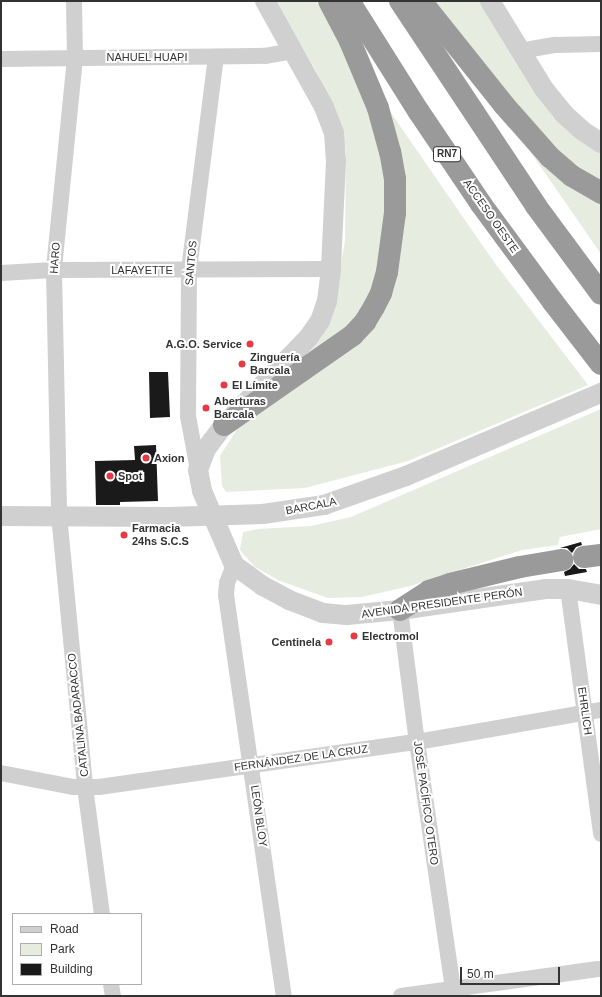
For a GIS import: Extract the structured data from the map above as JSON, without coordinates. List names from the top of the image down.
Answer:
{
  "streets": {
    "highway": ["RN7", "ACCESO OESTE"],
    "street": [
      "NAHUEL HUAPI",
      "HARO",
      "SANTOS",
      "LAFAYETTE",
      "BARCALA",
      "AVENIDA PRESIDENTE PERÓN",
      "EHRLICH",
      "CATALINA BADARACCO",
      "FERNÁNDEZ DE LA CRUZ",
      "JOSÉ PACÍFICO OTERO",
      "LEÓN BLOY"
    ]
  },
  "crossings": [
    ["NAHUEL HUAPI", "HARO"],
    ["NAHUEL HUAPI", "SANTOS"],
    ["HARO", "LAFAYETTE"],
    ["HARO", "BARCALA"],
    ["HARO", "CATALINA BADARACCO"],
    ["SANTOS", "LAFAYETTE"],
    ["BARCALA", "CATALINA BADARACCO"],
    ["AVENIDA PRESIDENTE PERÓN", "EHRLICH"],
    ["AVENIDA PRESIDENTE PERÓN", "JOSÉ PACÍFICO OTERO"],
    ["AVENIDA PRESIDENTE PERÓN", "LEÓN BLOY"],
    ["EHRLICH", "FERNÁNDEZ DE LA CRUZ"],
    ["CATALINA BADARACCO", "FERNÁNDEZ DE LA CRUZ"],
    ["FERNÁNDEZ DE LA CRUZ", "JOSÉ PACÍFICO OTERO"],
    ["FERNÁNDEZ DE LA CRUZ", "LEÓN BLOY"]
  ],
  "places": [
    "A.G.O. Service",
    "Zinguería Barcala",
    "El Límite",
    "Aberturas Barcala",
    "Axion",
    "Spot",
    "Farmacia 24hs S.C.S",
    "Electromol",
    "Centinela"
  ],
  "legend": ["Road", "Park", "Building"],
  "scale_bar": "50 m"
}
